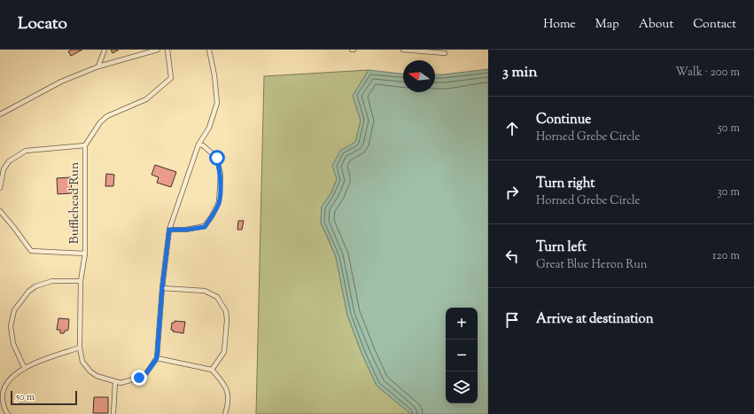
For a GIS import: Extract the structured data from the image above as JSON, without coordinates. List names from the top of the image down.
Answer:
{
  "streets": {
    "lane": ["Bufflehead Run"]
  },
  "scale_bar": "50 m",
  "north": "left",
  "page": {
    "header": "Locato",
    "nav": [
      "Home",
      "Map",
      "About",
      "Contact"
    ],
    "heading": ["3 min", "Walk · 200 m"],
    "list": [
      ["Continue", "Horned Grebe Circle", "50 m"],
      ["Turn right", "Horned Grebe Circle", "30 m"],
      ["Turn left", "Great Blue Heron Run", "120 m"],
      "Arrive at destination"
    ],
    "map_buttons": ["+", "−"],
    "scale": "50 m"
  }
}
